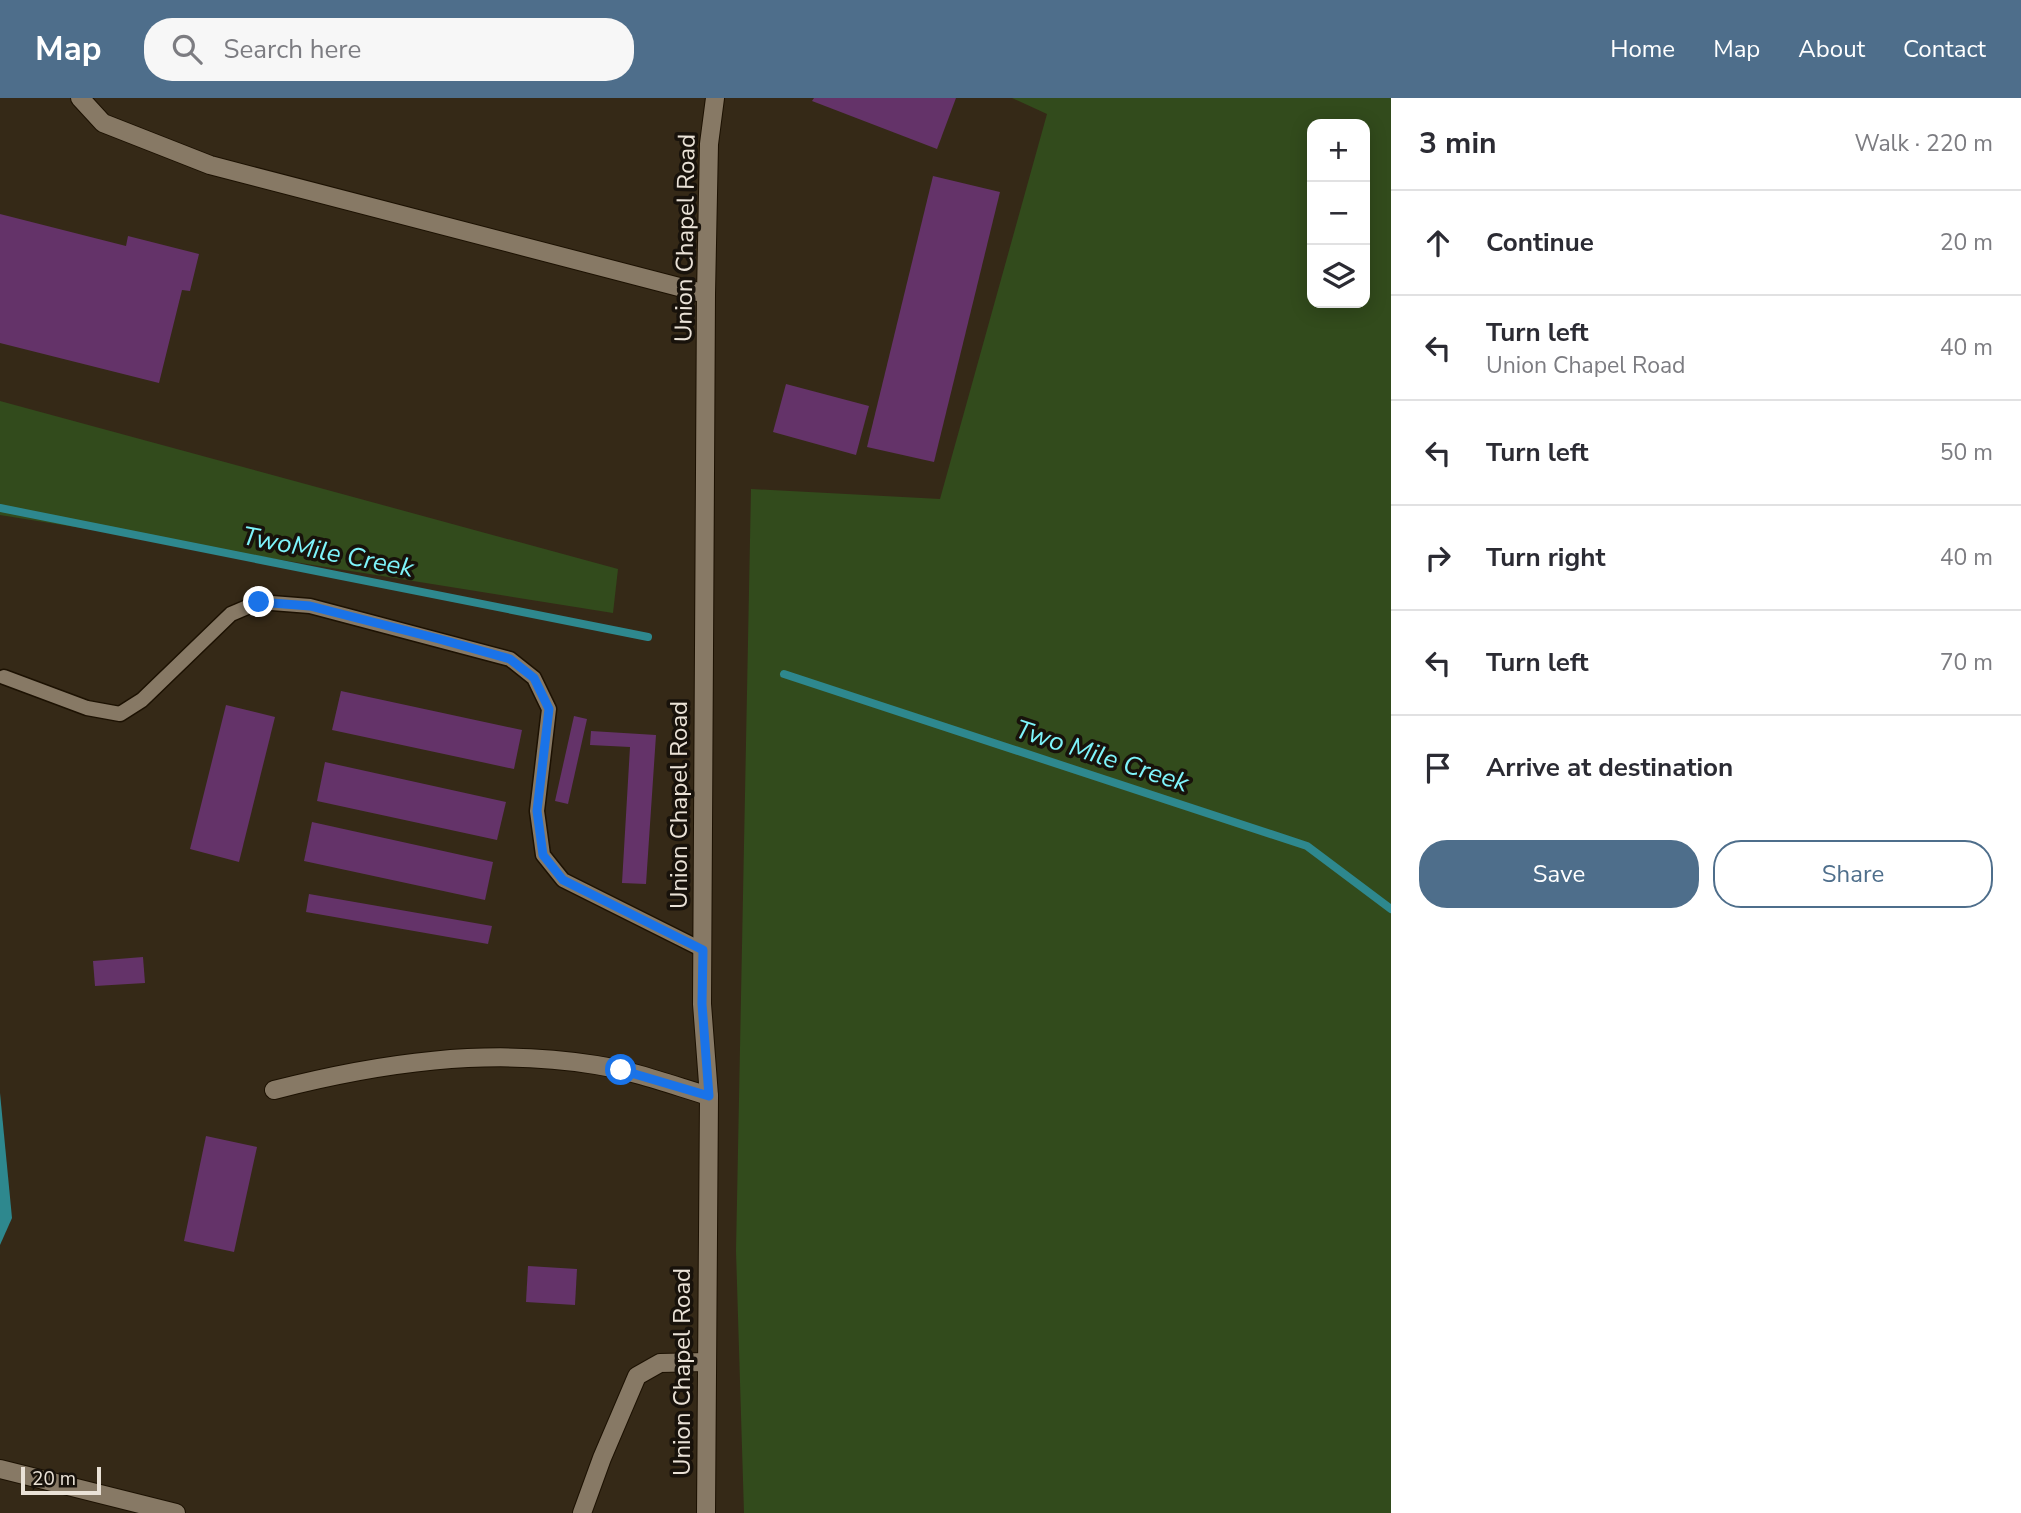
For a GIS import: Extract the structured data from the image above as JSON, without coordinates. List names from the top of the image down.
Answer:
{
  "streets": {
    "street": ["Union Chapel Road"]
  },
  "water": ["TwoMile Creek", "Two Mile Creek"],
  "scale_bar": "20 m",
  "page": {
    "header": "Map",
    "search": "Search here",
    "nav": [
      "Home",
      "Map",
      "About",
      "Contact"
    ],
    "heading": ["3 min", "Walk · 220 m"],
    "map_buttons": ["+", "−"],
    "list": [
      ["Continue", "20 m"],
      ["Turn left", "Union Chapel Road", "40 m"],
      ["Turn left", "50 m"],
      ["Turn right", "40 m"],
      ["Turn left", "70 m"],
      "Arrive at destination"
    ],
    "buttons": ["Save", "Share"],
    "scale": "20 m"
  }
}
